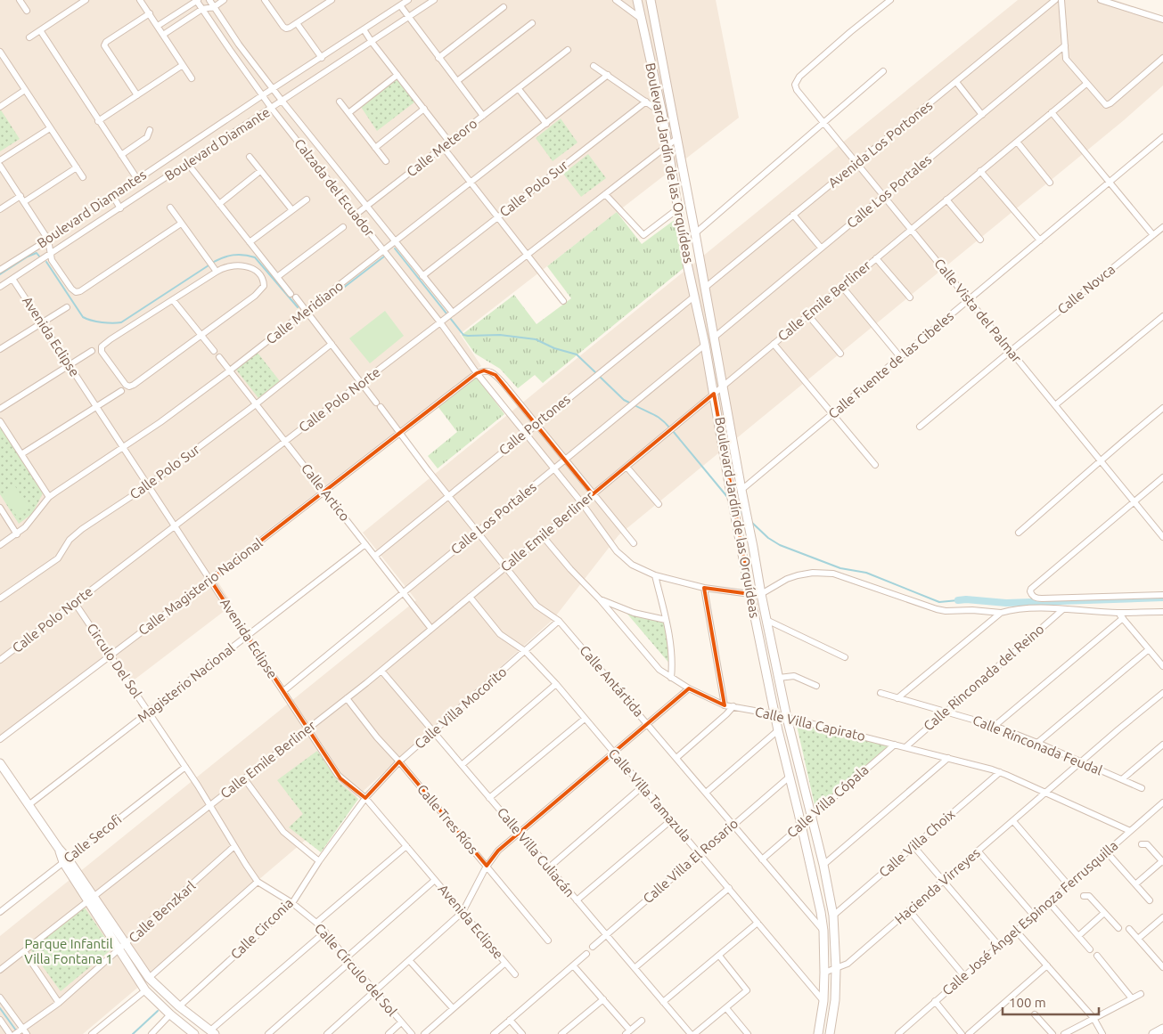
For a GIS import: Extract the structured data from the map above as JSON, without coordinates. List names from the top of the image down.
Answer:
{
  "streets": {
    "street": [
      "Boulevard Diamante",
      "Avenida Los Portones",
      "Calle Meteoro",
      "Boulevard Jardín de las Orquídeas",
      "Calzada del Ecuador",
      "Calle Polo Sur",
      "Calle Los Portales",
      "Boulevard Diamantes",
      "Calle Novca",
      "Calle Emile Berliner",
      "Calle Vista del Palmar",
      "Calle Meridiano",
      "Avenida Eclipse",
      "Calle Fuente de las Cibeles",
      "Calle Polo Norte",
      "Calle Portones",
      "Calle Artico",
      "Calle Magisterio Nacional",
      "Circulo Del Sol",
      "Calle Rinconada del Reino",
      "Calle Antártida",
      "Magisterio Nacional",
      "Calle Villa Mocorito",
      "Calle Villa Capirato",
      "Calle Rinconada Feudal",
      "Calle Villa Tamazula",
      "Calle Villa Cópala",
      "Calle Tres Ríos",
      "Calle Secofi",
      "Calle Villa Choix",
      "Calle Villa Culiacán",
      "Calle Villa El Rosario",
      "Hacienda Virreyes",
      "Calle Benzkarl",
      "Calle José Ángel Espinoza Ferrusquilla",
      "Calle Circonia",
      "Calle Círculo del Sol"
    ]
  },
  "crossings": [
    ["Boulevard Diamante", "Calle Meteoro"],
    ["Boulevard Diamante", "Calzada del Ecuador"],
    ["Boulevard Diamante", "Boulevard Diamantes"],
    ["Boulevard Diamante", "Avenida Eclipse"],
    ["Avenida Los Portones", "Boulevard Jardín de las Orquídeas"],
    ["Avenida Los Portones", "Calle Vista del Palmar"],
    ["Calle Meteoro", "Calzada del Ecuador"],
    ["Boulevard Jardín de las Orquídeas", "Calzada del Ecuador"],
    ["Boulevard Jardín de las Orquídeas", "Calle Los Portales"],
    ["Boulevard Jardín de las Orquídeas", "Calle Emile Berliner"],
    ["Boulevard Jardín de las Orquídeas", "Calle Fuente de las Cibeles"],
    ["Boulevard Jardín de las Orquídeas", "Calle Polo Norte"],
    ["Boulevard Jardín de las Orquídeas", "Calle Portones"],
    ["Boulevard Jardín de las Orquídeas", "Calle Antártida"],
    ["Boulevard Jardín de las Orquídeas", "Calle Villa Capirato"],
    ["Boulevard Jardín de las Orquídeas", "Calle Villa Tamazula"],
    ["Boulevard Jardín de las Orquídeas", "Calle Villa Cópala"],
    ["Boulevard Jardín de las Orquídeas", "Calle Villa Choix"],
    ["Boulevard Jardín de las Orquídeas", "Calle Villa El Rosario"],
    ["Boulevard Jardín de las Orquídeas", "Hacienda Virreyes"],
    ["Calzada del Ecuador", "Calle Polo Sur"],
    ["Calzada del Ecuador", "Calle Los Portales"],
    ["Calzada del Ecuador", "Boulevard Diamantes"],
    ["Calzada del Ecuador", "Calle Emile Berliner"],
    ["Calzada del Ecuador", "Calle Meridiano"],
    ["Calzada del Ecuador", "Calle Polo Norte"],
    ["Calzada del Ecuador", "Calle Portones"],
    ["Calle Polo Sur", "Avenida Eclipse"],
    ["Calle Polo Sur", "Calle Artico"],
    ["Calle Polo Sur", "Calle Antártida"],
    ["Calle Los Portales", "Calle Vista del Palmar"],
    ["Calle Los Portales", "Avenida Eclipse"],
    ["Calle Los Portales", "Calle Artico"],
    ["Calle Los Portales", "Calle Antártida"],
    ["Calle Novca", "Calle Vista del Palmar"],
    ["Calle Emile Berliner", "Calle Vista del Palmar"],
    ["Calle Emile Berliner", "Avenida Eclipse"],
    ["Calle Emile Berliner", "Calle Artico"],
    ["Calle Emile Berliner", "Calle Antártida"],
    ["Calle Emile Berliner", "Calle Villa Capirato"],
    ["Calle Emile Berliner", "Calle Villa Tamazula"],
    ["Calle Emile Berliner", "Calle Tres Ríos"],
    ["Calle Emile Berliner", "Calle Villa Culiacán"],
    ["Calle Emile Berliner", "Calle Círculo del Sol"],
    ["Calle Vista del Palmar", "Calle Fuente de las Cibeles"],
    ["Calle Meridiano", "Avenida Eclipse"],
    ["Calle Meridiano", "Calle Artico"],
    ["Calle Meridiano", "Calle Antártida"],
    ["Avenida Eclipse", "Calle Polo Norte"],
    ["Avenida Eclipse", "Calle Magisterio Nacional"],
    ["Avenida Eclipse", "Magisterio Nacional"],
    ["Avenida Eclipse", "Calle Villa Mocorito"],
    ["Avenida Eclipse", "Calle Circonia"],
    ["Calle Polo Norte", "Calle Artico"],
    ["Calle Polo Norte", "Circulo Del Sol"],
    ["Calle Polo Norte", "Calle Antártida"],
    ["Calle Portones", "Calle Artico"],
    ["Calle Portones", "Calle Antártida"],
    ["Calle Artico", "Calle Magisterio Nacional"],
    ["Calle Artico", "Magisterio Nacional"],
    ["Calle Magisterio Nacional", "Circulo Del Sol"],
    ["Calle Magisterio Nacional", "Calle Antártida"],
    ["Circulo Del Sol", "Magisterio Nacional"],
    ["Circulo Del Sol", "Calle Secofi"],
    ["Circulo Del Sol", "Calle Círculo del Sol"],
    ["Calle Rinconada del Reino", "Calle Villa Capirato"],
    ["Calle Rinconada del Reino", "Calle Rinconada Feudal"],
    ["Calle Antártida", "Calle Villa Mocorito"],
    ["Calle Antártida", "Calle Villa Cópala"],
    ["Calle Antártida", "Calle Villa El Rosario"],
    ["Calle Villa Mocorito", "Calle Villa Tamazula"],
    ["Calle Villa Mocorito", "Calle Tres Ríos"],
    ["Calle Villa Mocorito", "Calle Villa Culiacán"],
    ["Calle Villa Mocorito", "Calle Circonia"],
    ["Calle Villa Capirato", "Calle Villa Cópala"],
    ["Calle Villa Capirato", "Calle Villa Choix"],
    ["Calle Villa Capirato", "Hacienda Virreyes"],
    ["Calle Villa Capirato", "Calle José Ángel Espinoza Ferrusquilla"],
    ["Calle Rinconada Feudal", "Hacienda Virreyes"],
    ["Calle Villa Tamazula", "Calle Villa El Rosario"],
    ["Calle Villa Culiacán", "Calle Villa El Rosario"],
    ["Calle Benzkarl", "Calle Círculo del Sol"],
    ["Calle Circonia", "Calle Círculo del Sol"]
  ],
  "parks": ["Parque Infantil Villa Fontana 1"],
  "scale_bar": "100 m"
}
